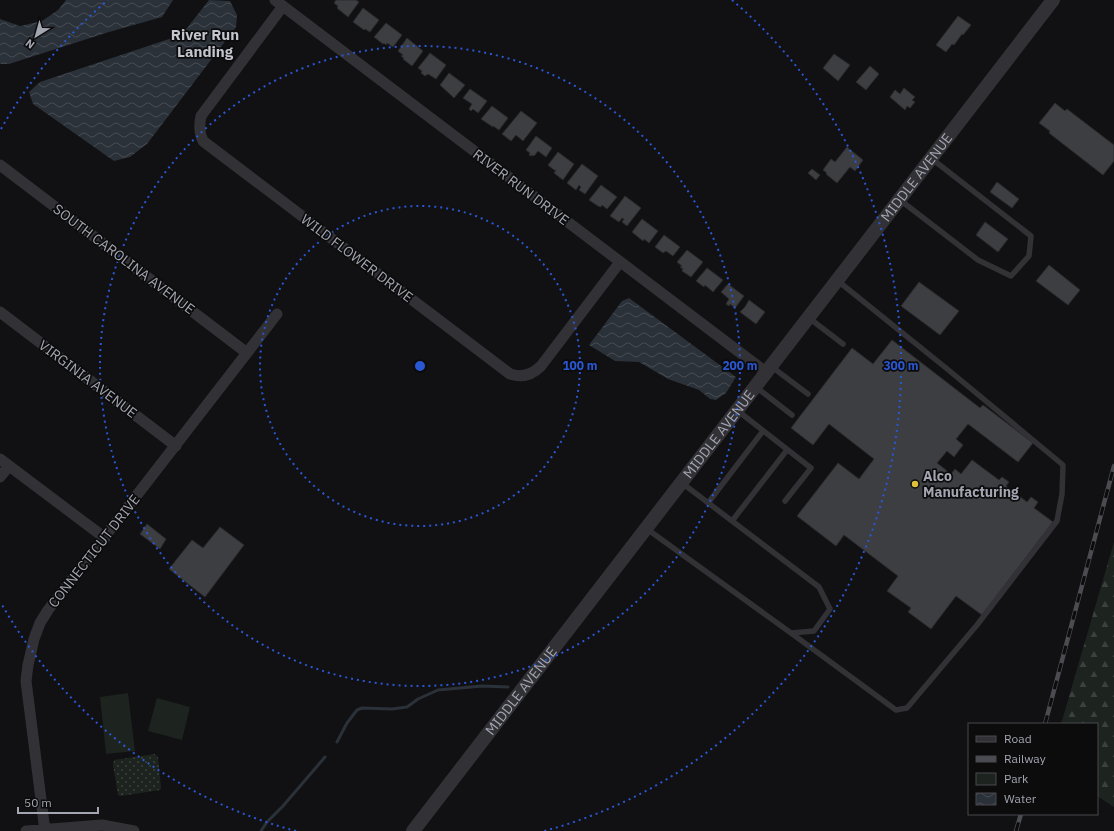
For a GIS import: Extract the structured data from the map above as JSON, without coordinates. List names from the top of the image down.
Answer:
{
  "streets": {
    "street": [
      "MIDDLE AVENUE",
      "RIVER RUN DRIVE",
      "WILD FLOWER DRIVE",
      "SOUTH CAROLINA AVENUE",
      "VIRGINIA AVENUE",
      "CONNECTICUT DRIVE"
    ]
  },
  "crossings": [
    ["MIDDLE AVENUE", "RIVER RUN DRIVE"],
    ["RIVER RUN DRIVE", "WILD FLOWER DRIVE"],
    ["SOUTH CAROLINA AVENUE", "CONNECTICUT DRIVE"],
    ["VIRGINIA AVENUE", "CONNECTICUT DRIVE"]
  ],
  "districts": ["River Run Landing"],
  "places": ["Alco Manufacturing"],
  "legend": [
    "Road",
    "Railway",
    "Park",
    "Water"
  ],
  "scale_bar": "50 m",
  "north": "bottom left",
  "rings": ["100 m", "200 m", "300 m"]
}
